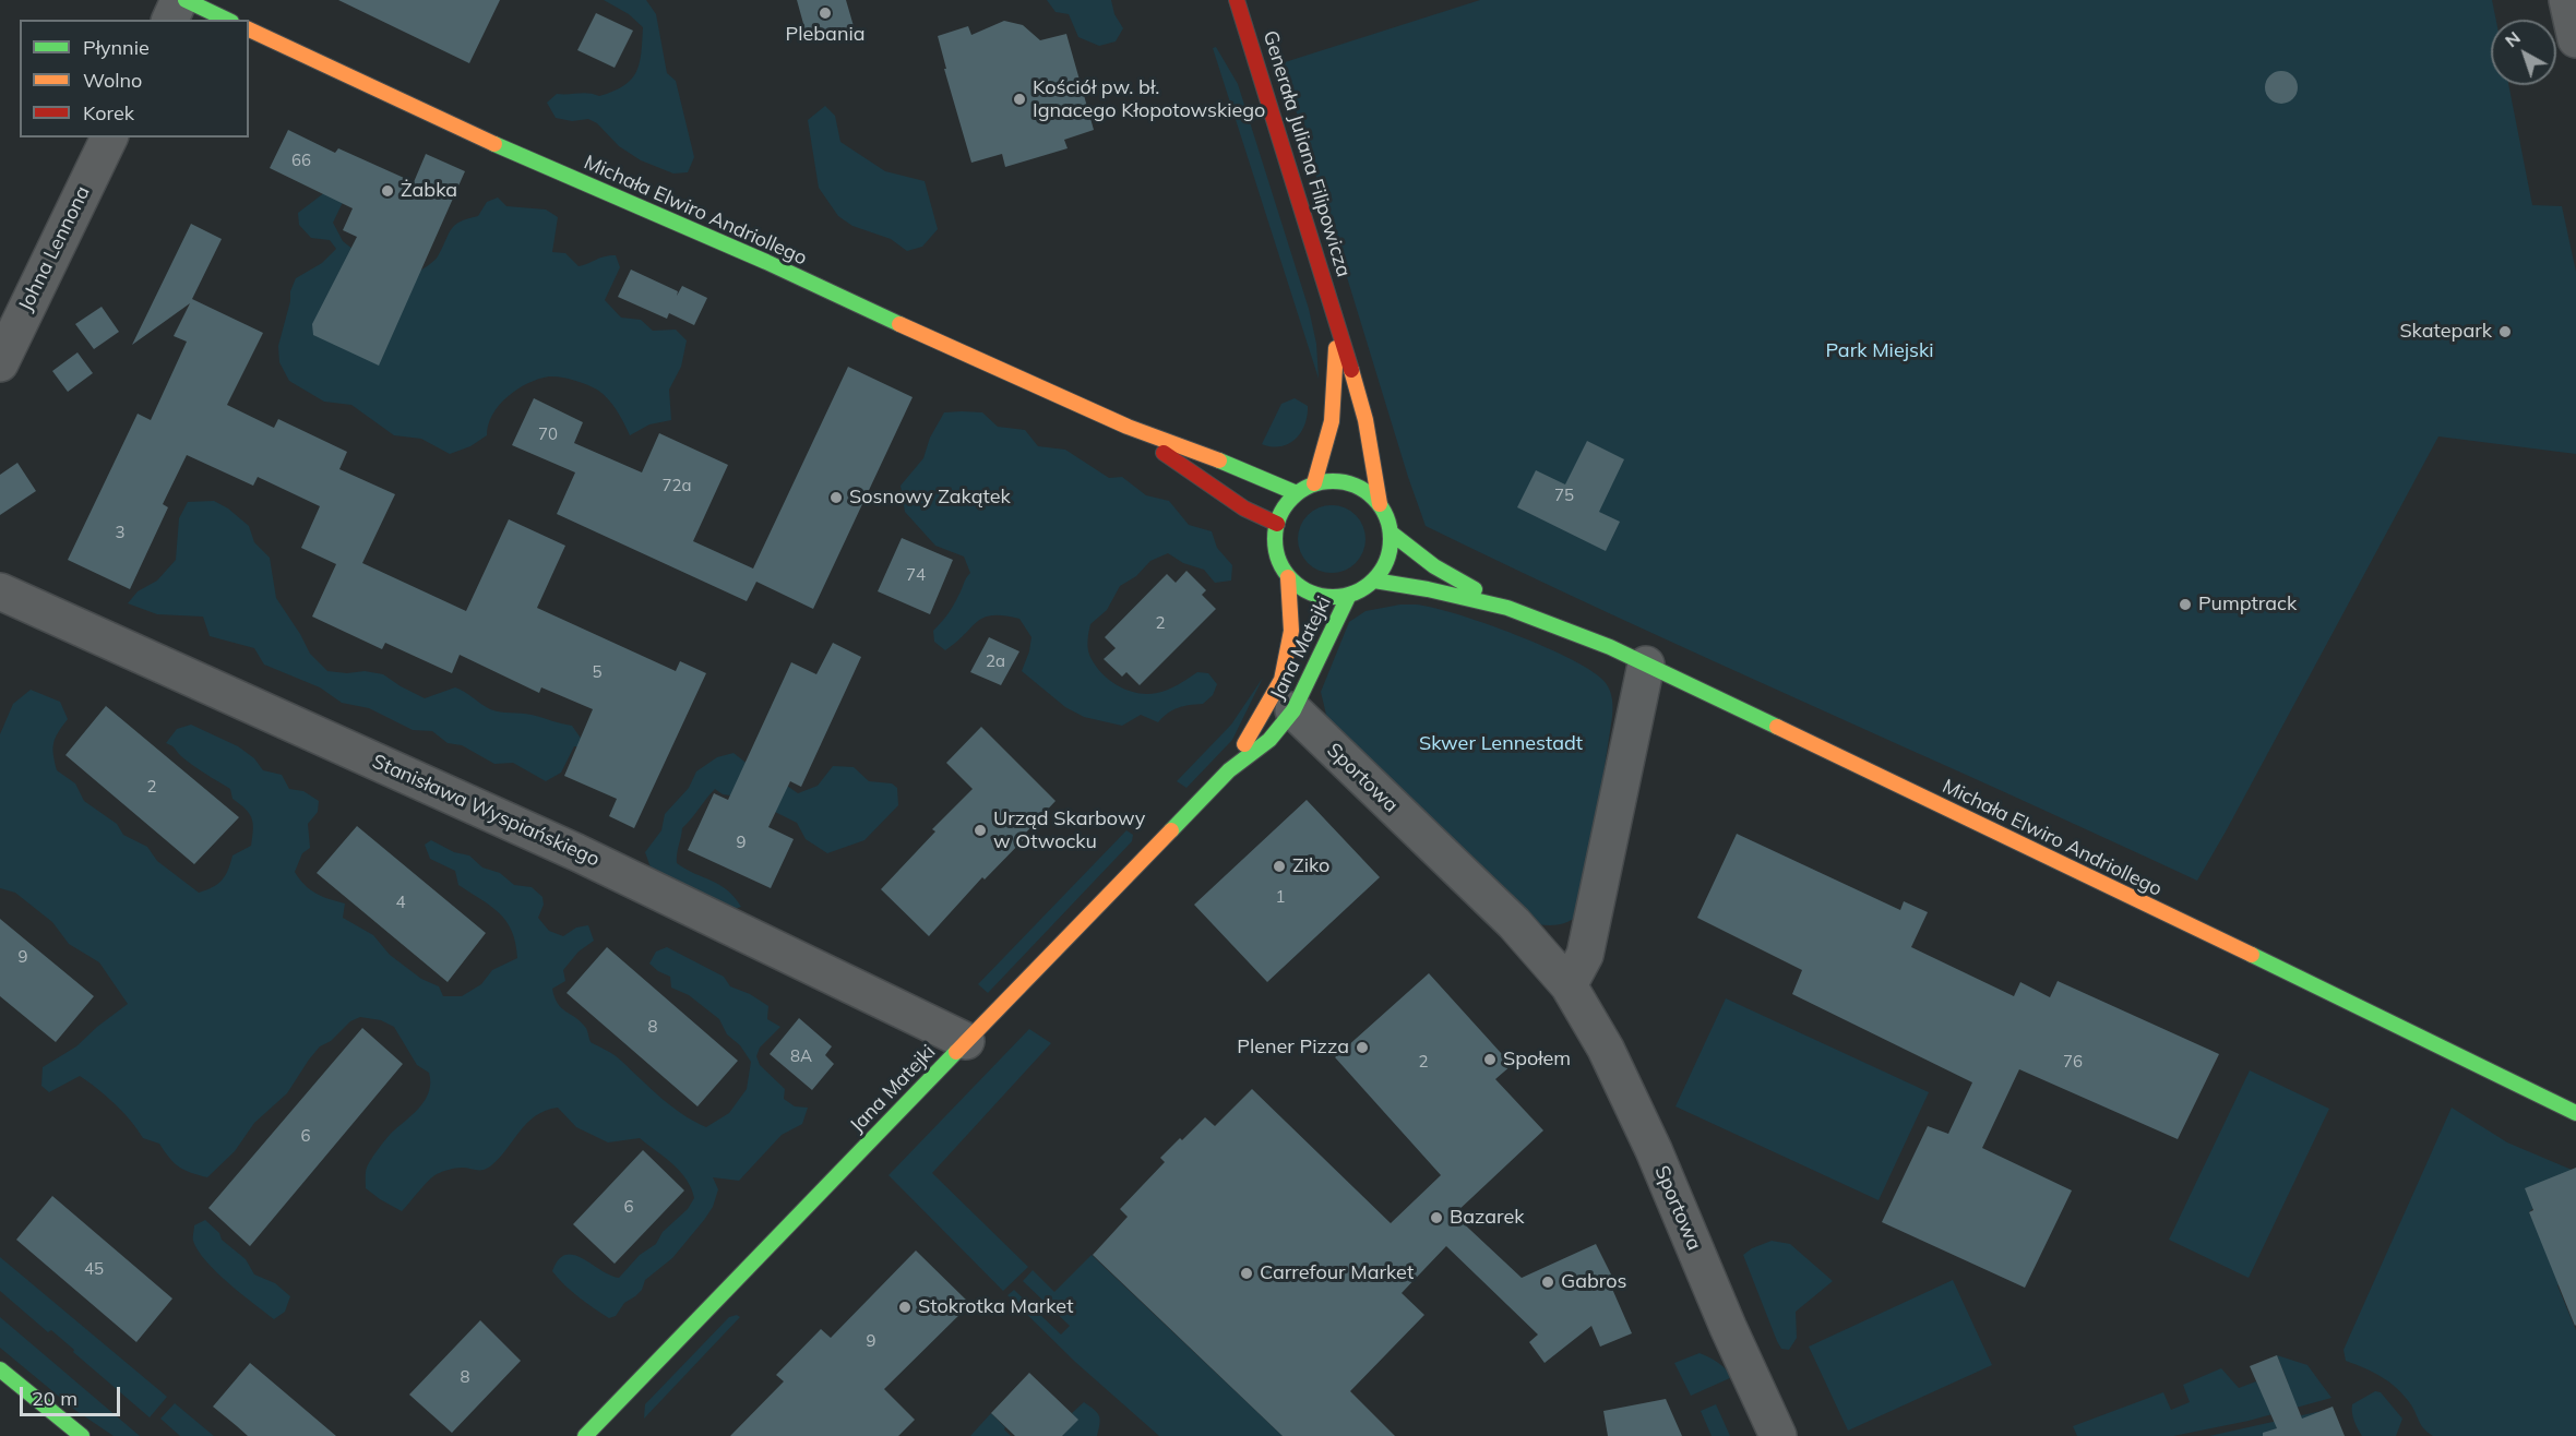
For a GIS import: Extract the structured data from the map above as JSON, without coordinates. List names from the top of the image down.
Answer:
{
  "streets": {
    "street": [
      "Generała Juliana Filipowicza",
      "Michała Elwiro Andriollego",
      "Johna Lennona",
      "Jana Matejki",
      "Sportowa",
      "Stanisława Wyspiańskiego"
    ]
  },
  "crossings": [
    ["Generała Juliana Filipowicza", "Michała Elwiro Andriollego"],
    ["Generała Juliana Filipowicza", "Jana Matejki"],
    ["Michała Elwiro Andriollego", "Jana Matejki"],
    ["Jana Matejki", "Sportowa"],
    ["Jana Matejki", "Stanisława Wyspiańskiego"]
  ],
  "parks": ["Park Miejski", "Skwer Lennestadt"],
  "places": [
    "Plebania",
    "Kościół pw. bł. Ignacego Kłopotowskiego",
    "Żabka",
    "Skatepark",
    "Sosnowy Zakątek",
    "Pumptrack",
    "Urząd Skarbowy w Otwocku",
    "Ziko",
    "Plener Pizza",
    "Społem",
    "Bazarek",
    "Carrefour Market",
    "Gabros",
    "Stokrotka Market"
  ],
  "house_numbers": [
    "66",
    "70",
    "72a",
    "75",
    "3",
    "74",
    "2",
    "2a",
    "5",
    "2",
    "9",
    "1",
    "4",
    "9",
    "8",
    "8A",
    "2",
    "76",
    "6",
    "6",
    "45",
    "9",
    "8"
  ],
  "legend": ["Płynnie", "Wolno", "Korek"],
  "scale_bar": "20 m",
  "north": "top left"
}
